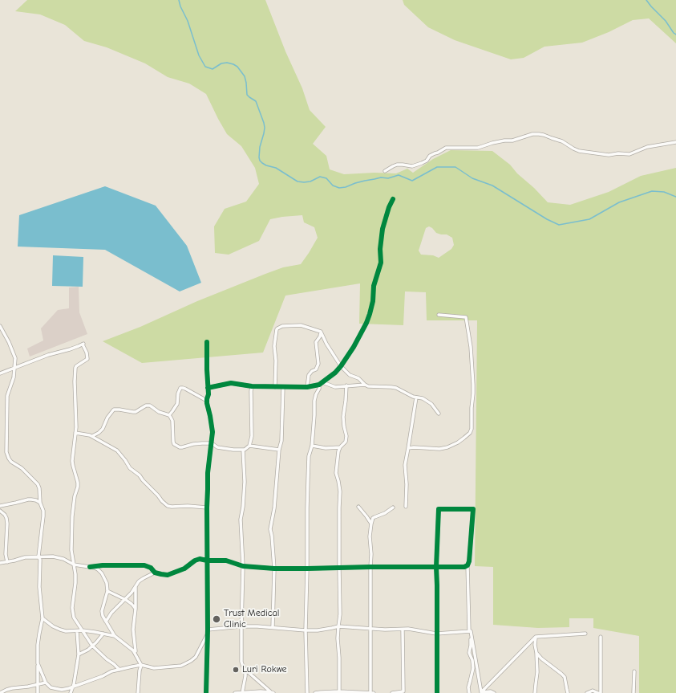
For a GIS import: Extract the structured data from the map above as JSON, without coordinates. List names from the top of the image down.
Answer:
{
  "places": ["Trust Medical Clinic", "Luri Rokwe"]
}
